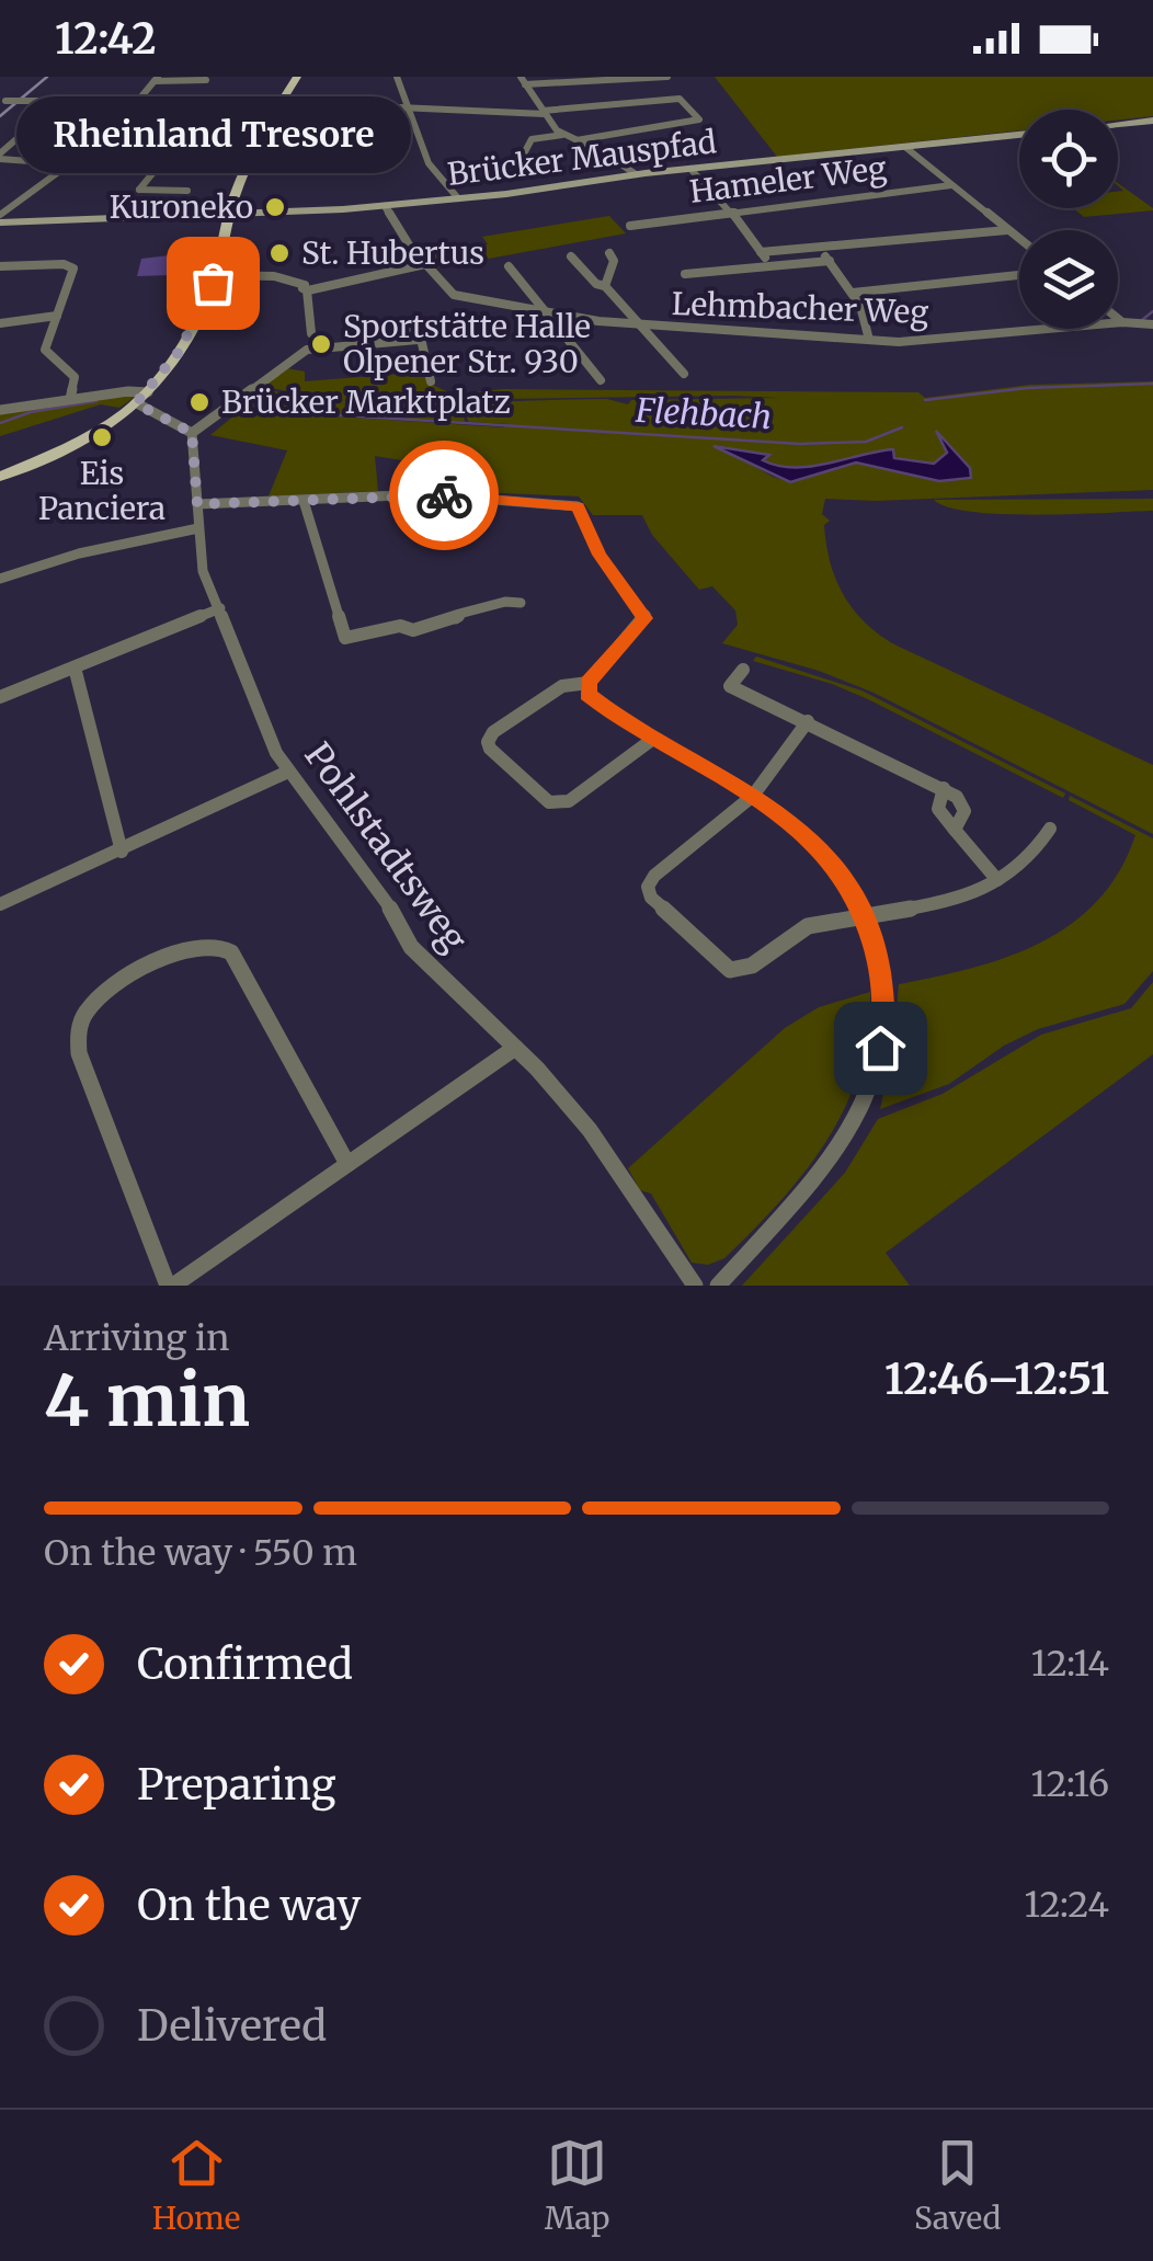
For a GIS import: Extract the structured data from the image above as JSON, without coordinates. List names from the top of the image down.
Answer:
{
  "streets": {
    "main road": ["Brücker Mauspfad"],
    "street": ["Hameler Weg", "Lehmbacher Weg", "Pohlstadtsweg"]
  },
  "crossings": [
    ["Brücker Mauspfad", "Lehmbacher Weg"]
  ],
  "water": ["Flehbach"],
  "places": [
    "Kuroneko",
    "St. Hubertus",
    "Rheinland Tresore",
    "Sportstätte Halle Olpener Str. 930",
    "Brücker Marktplatz",
    "Eis Panciera"
  ],
  "page": {
    "status": "12:42",
    "bubble": "Rheinland Tresore",
    "heading": ["4 min", "Arriving in", "12:46–12:51"],
    "bar": "On the way · 550 m",
    "list": [
      ["Confirmed", "12:14"],
      ["Preparing", "12:16"],
      ["On the way", "12:24"],
      "Delivered"
    ],
    "tabs": ["Home", "Map", "Saved"]
  }
}
